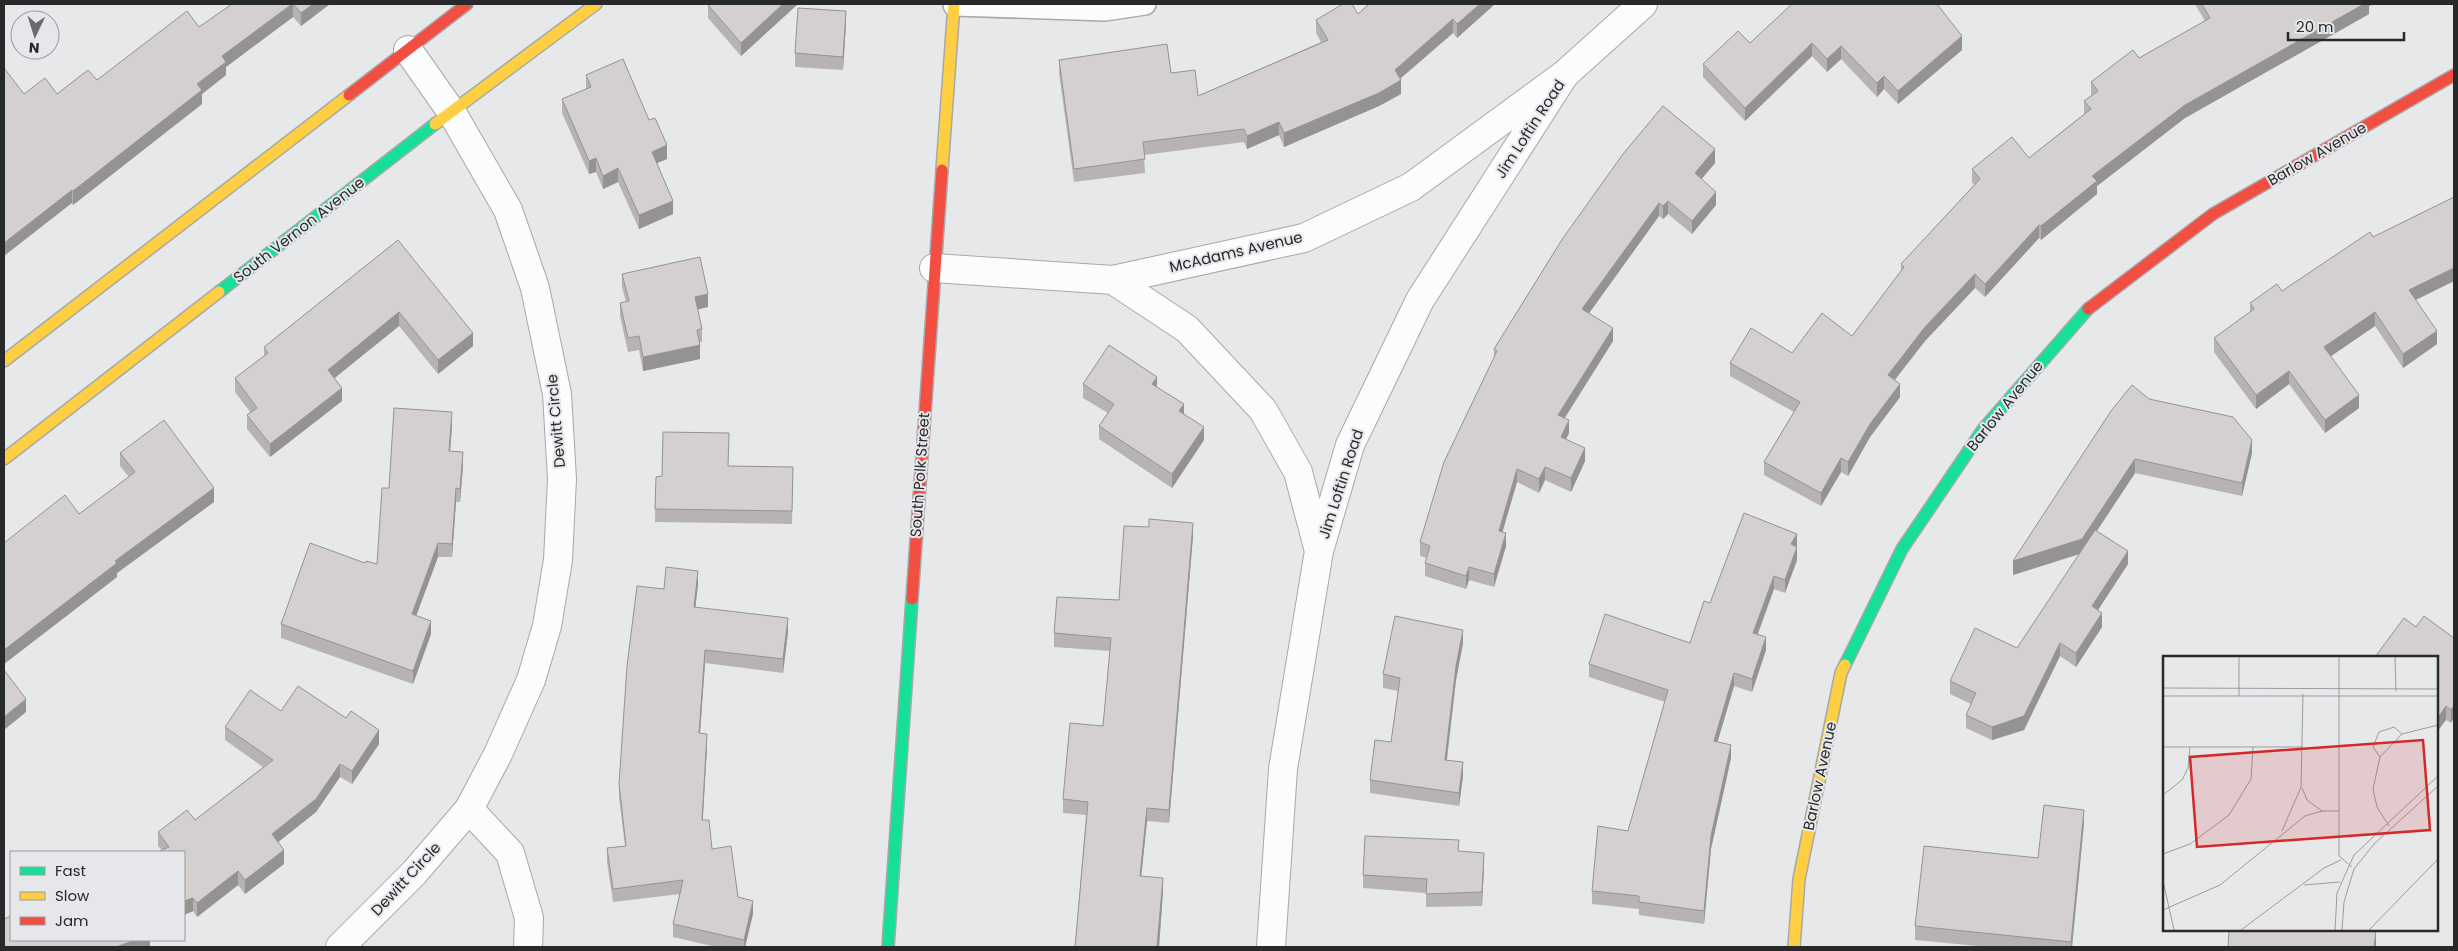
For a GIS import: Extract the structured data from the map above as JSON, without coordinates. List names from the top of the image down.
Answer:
{
  "streets": {
    "street": [
      "Jim Loftin Road",
      "Barlow Avenue",
      "South Vernon Avenue",
      "McAdams Avenue",
      "Dewitt Circle",
      "South Polk Street"
    ]
  },
  "crossings": [
    ["Jim Loftin Road", "McAdams Avenue"],
    ["South Vernon Avenue", "Dewitt Circle"],
    ["McAdams Avenue", "South Polk Street"]
  ],
  "legend": ["Fast", "Slow", "Jam"],
  "scale_bar": "20 m",
  "north": "bottom"
}
